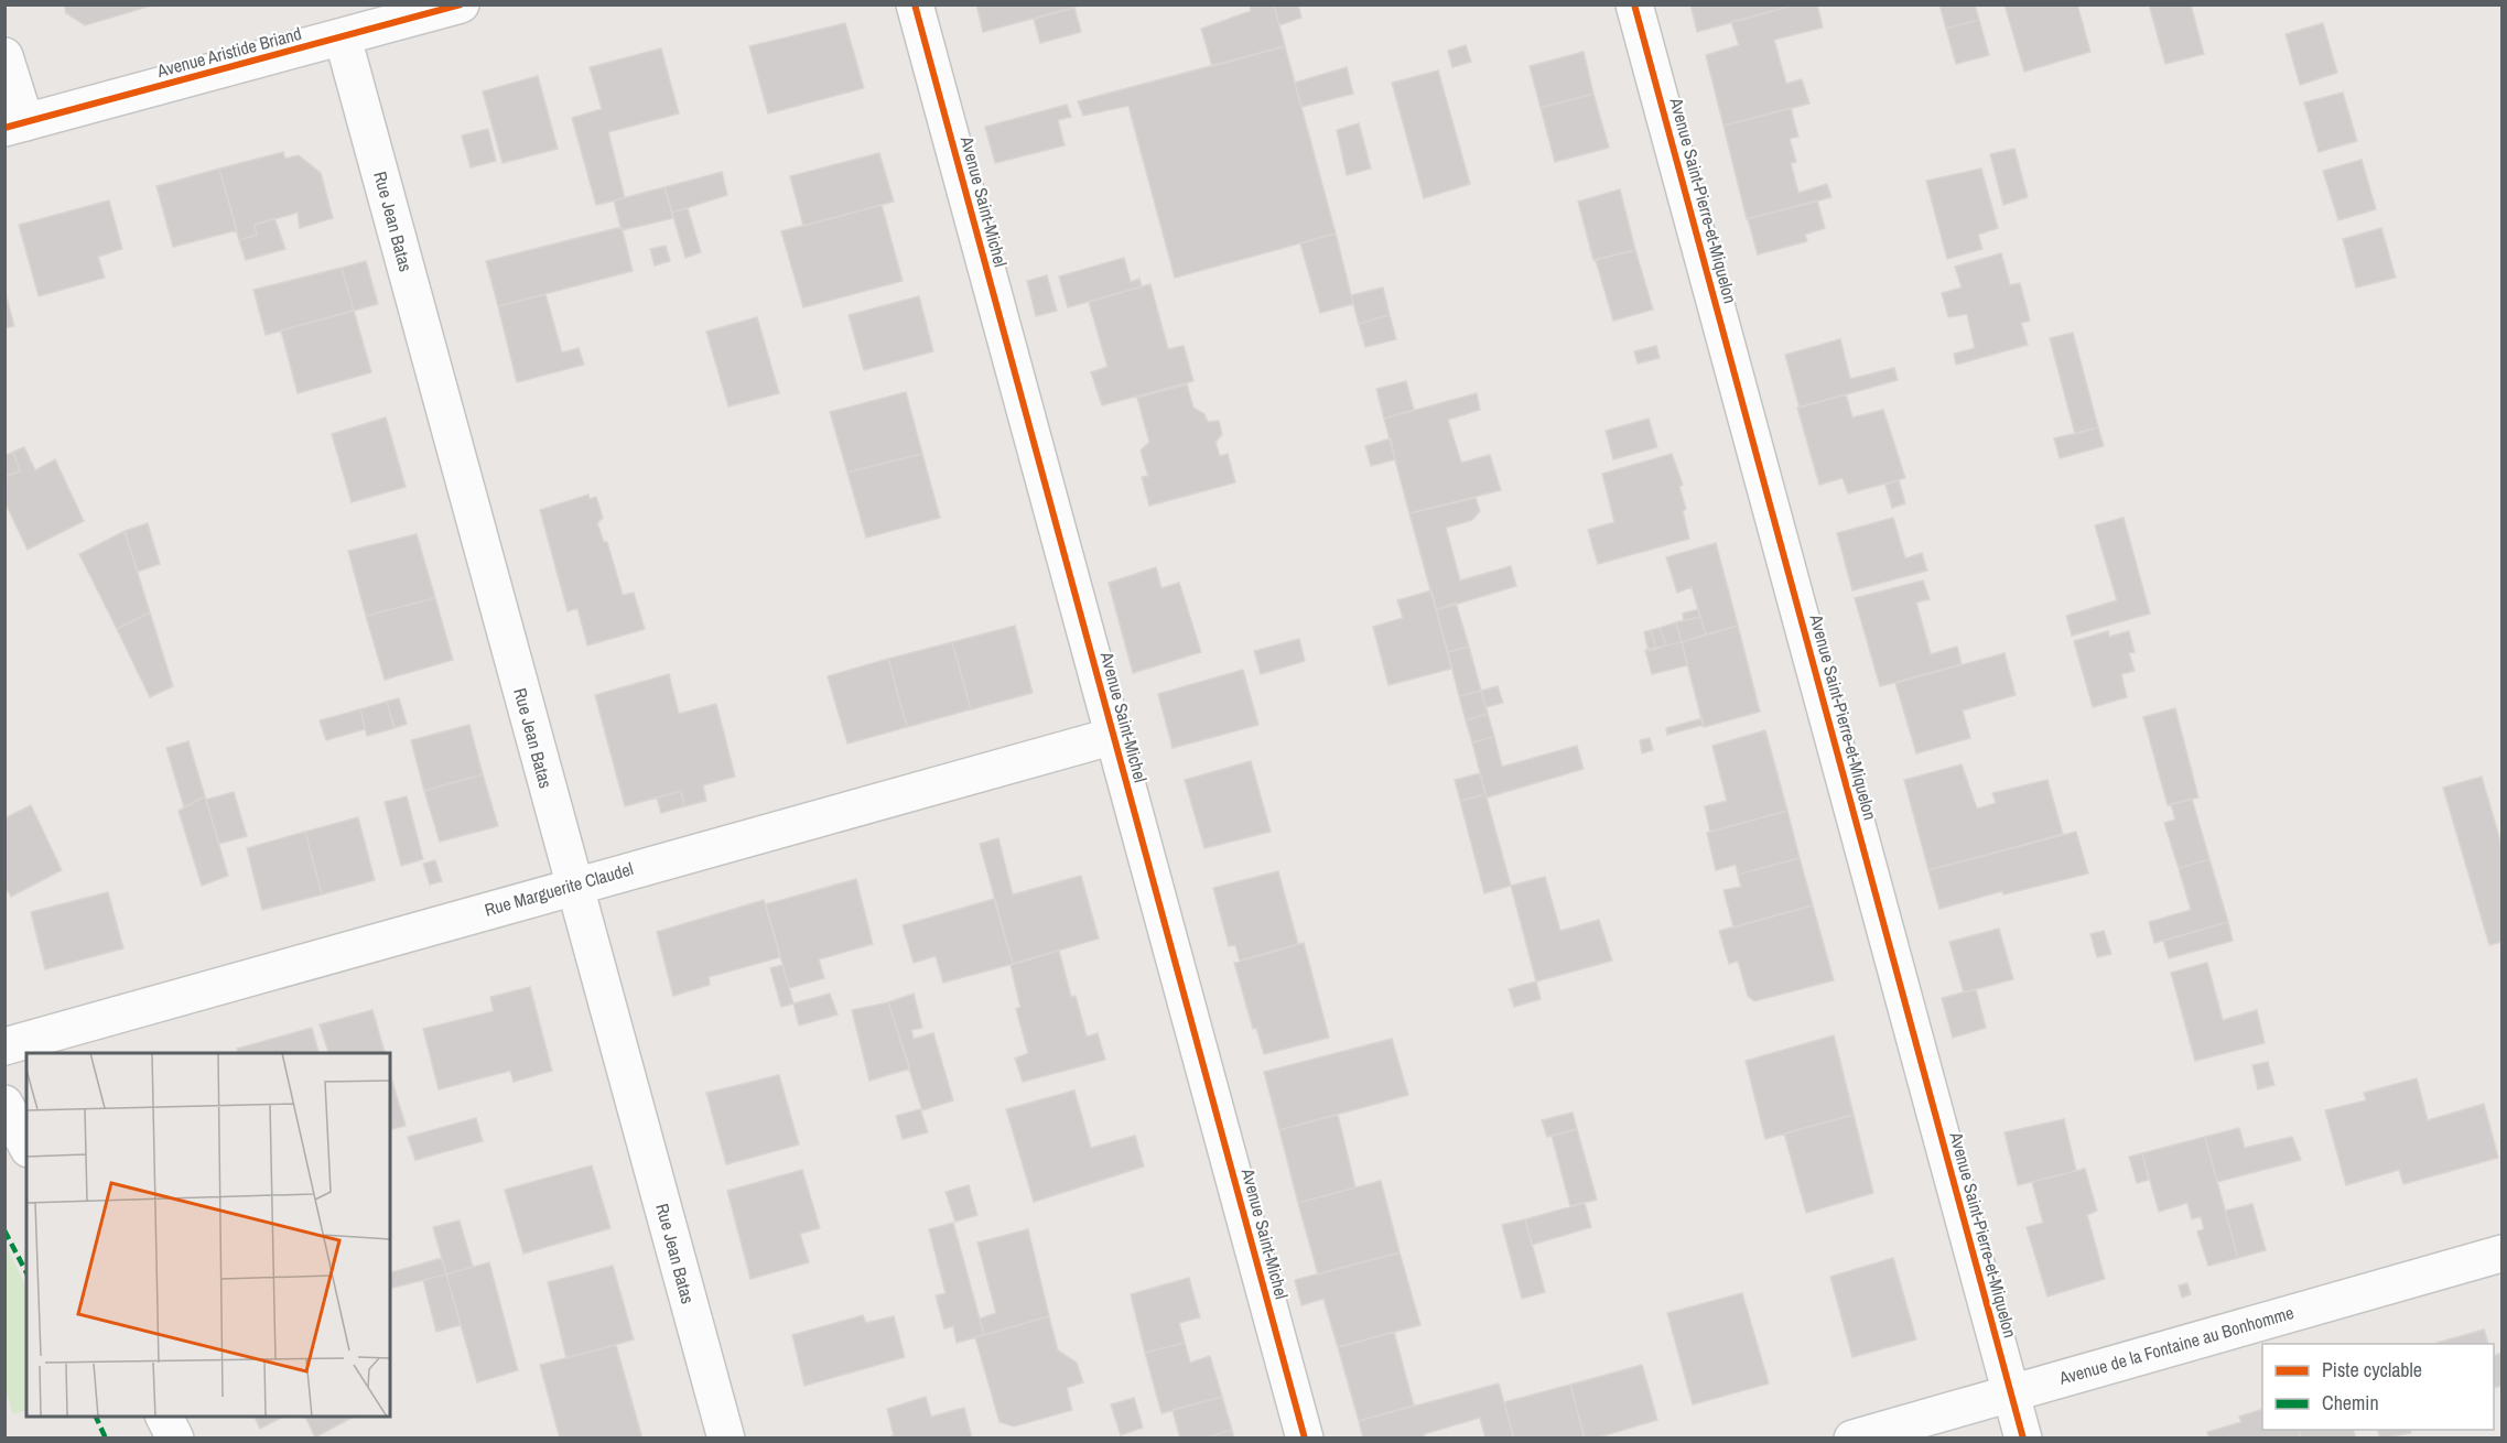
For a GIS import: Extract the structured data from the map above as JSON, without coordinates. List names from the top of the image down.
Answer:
{
  "streets": {
    "street": [
      "Avenue Aristide Briand",
      "Avenue Saint-Pierre-et-Miquelon",
      "Avenue Saint-Michel",
      "Rue Jean Batas",
      "Rue Marguerite Claudel",
      "Avenue de la Fontaine au Bonhomme"
    ]
  },
  "crossings": [
    ["Avenue Aristide Briand", "Rue Jean Batas"],
    ["Avenue Saint-Pierre-et-Miquelon", "Avenue de la Fontaine au Bonhomme"],
    ["Avenue Saint-Michel", "Rue Marguerite Claudel"],
    ["Rue Jean Batas", "Rue Marguerite Claudel"]
  ],
  "legend": ["Piste cyclable", "Chemin"]
}
